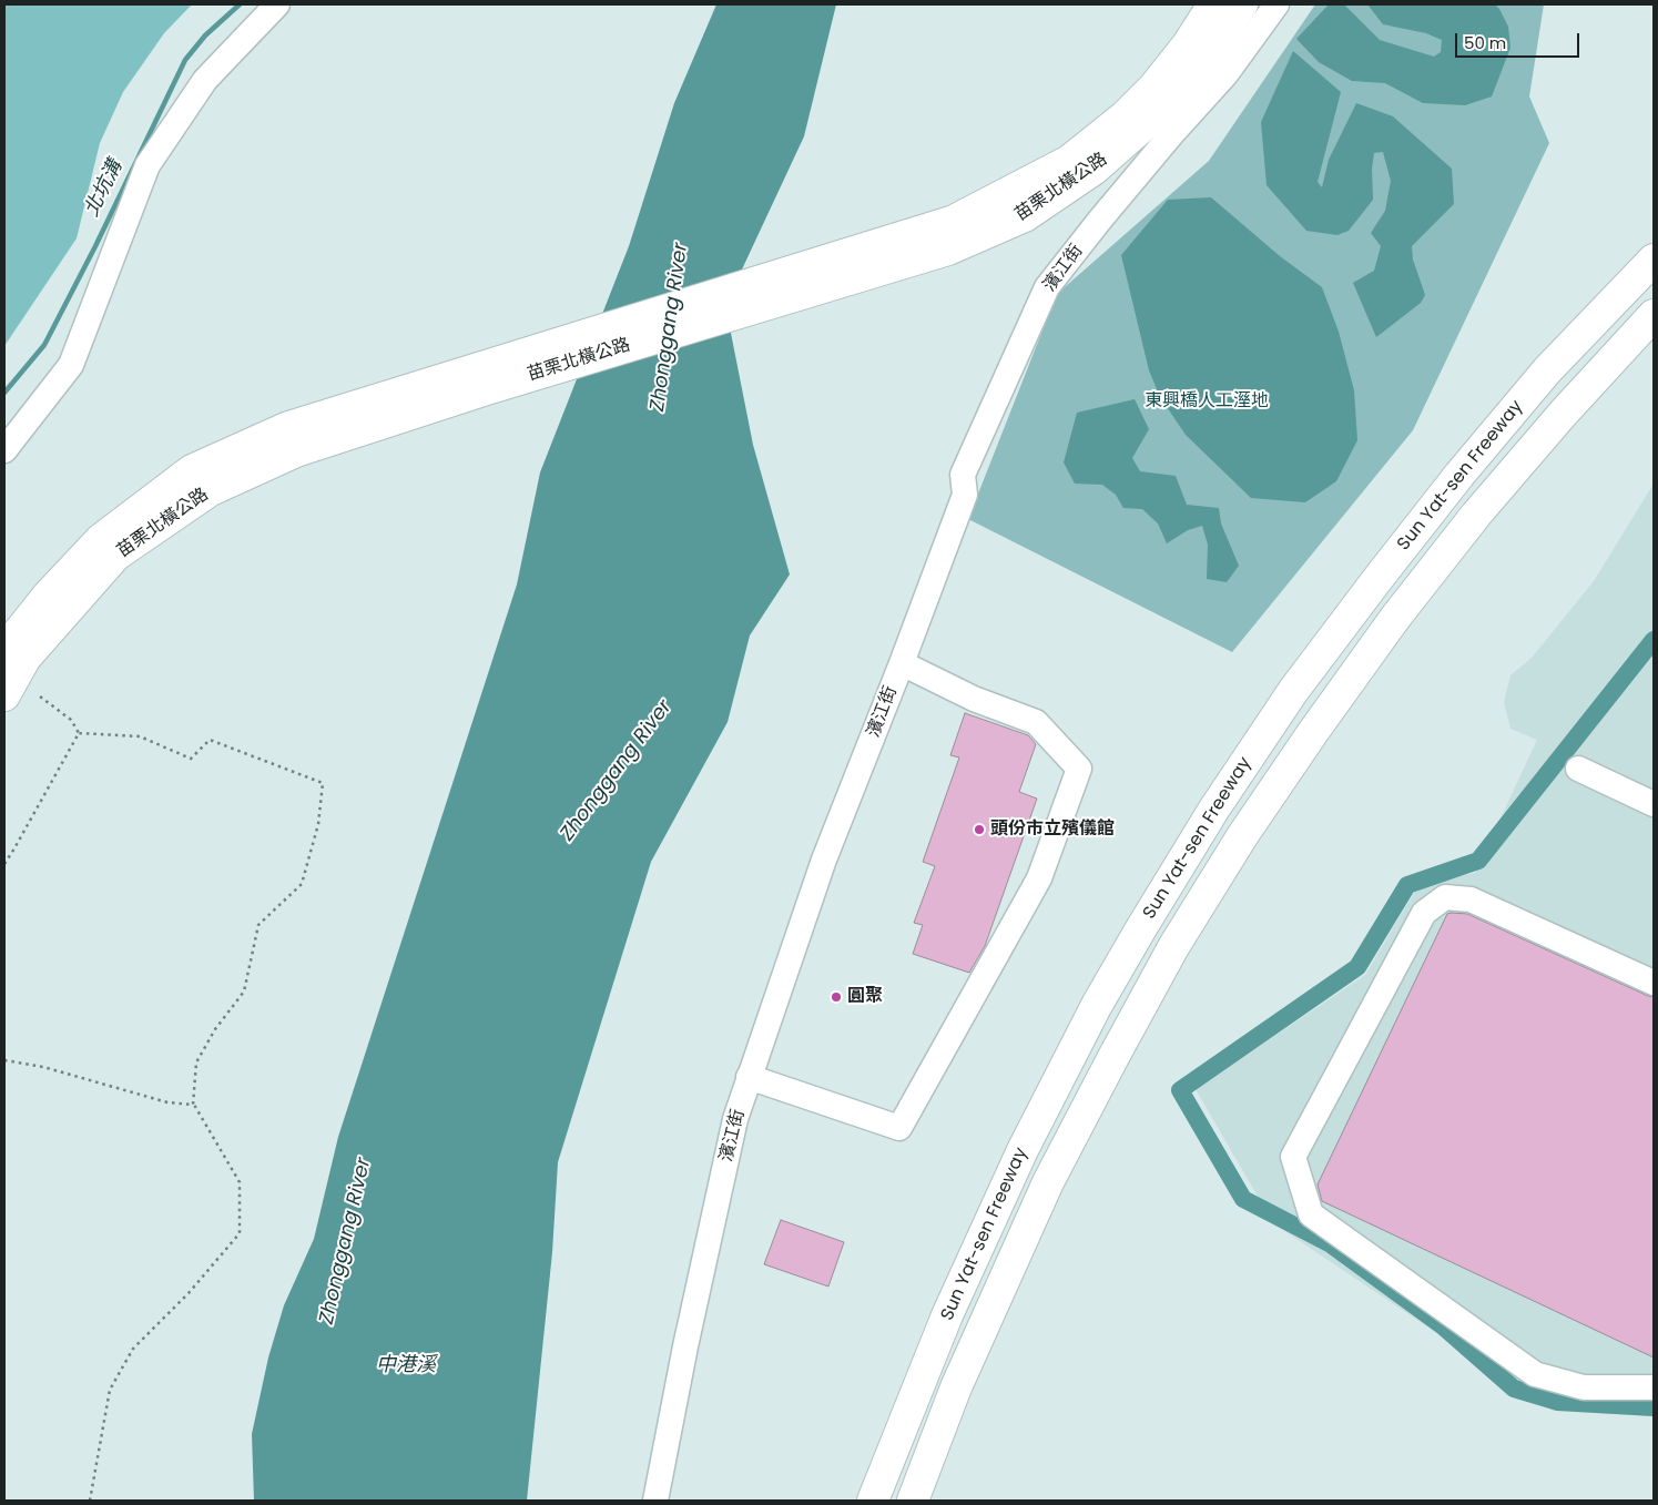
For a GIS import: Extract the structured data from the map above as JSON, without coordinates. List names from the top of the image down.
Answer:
{
  "streets": {
    "main road": ["苗栗北橫公路", "Sun Yat-sen Freeway"],
    "street": ["濱江街"]
  },
  "water": ["北坑溝", "Zhonggang River", "中港溪"],
  "parks": ["東興橋人工溼地"],
  "places": ["頭份市立殯儀館", "圓聚"],
  "scale_bar": "50 m"
}
